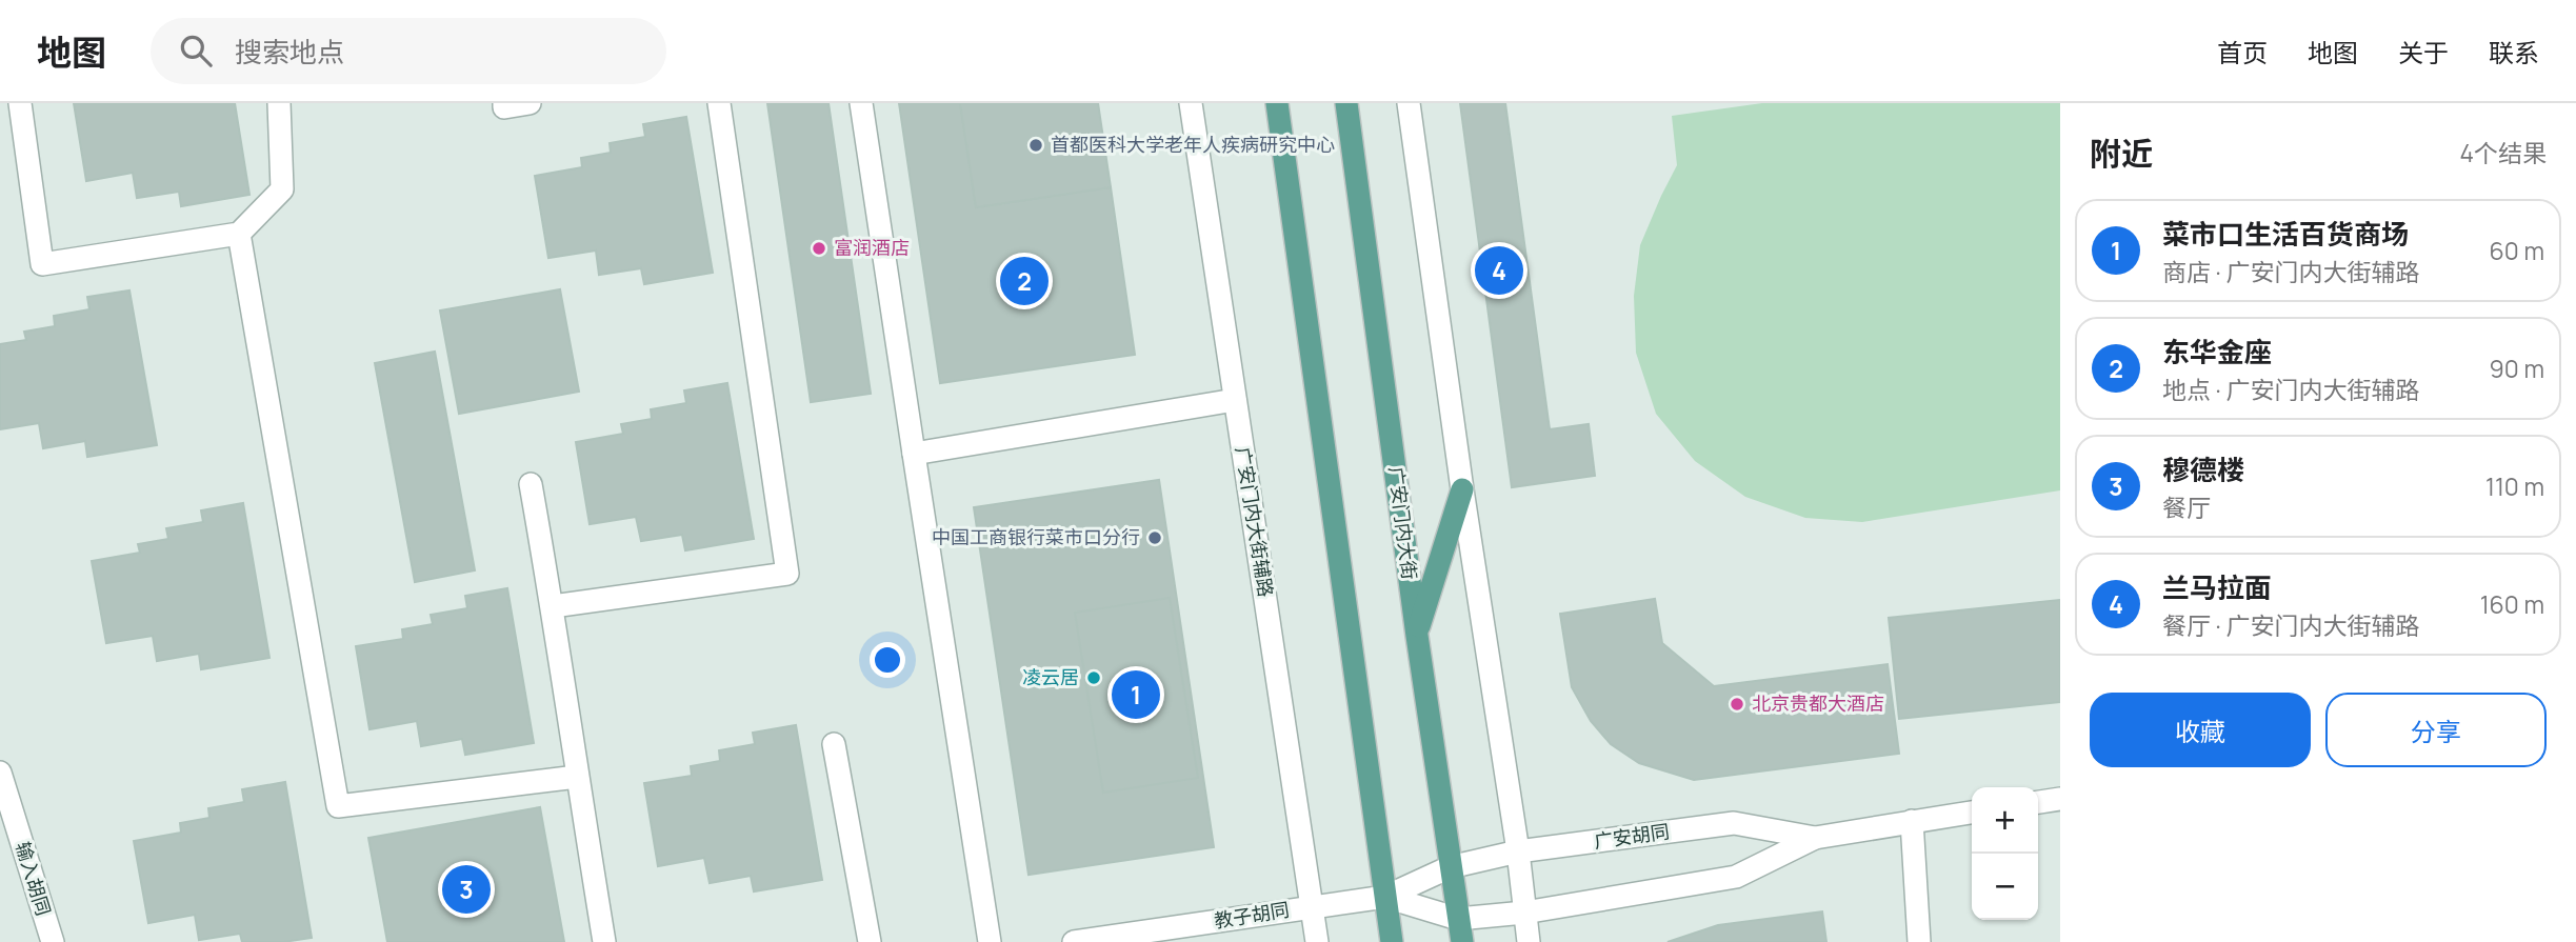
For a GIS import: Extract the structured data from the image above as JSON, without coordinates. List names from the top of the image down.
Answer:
{
  "streets": {
    "main road": ["广安门内大街"],
    "street": [
      "广安门内大街辅路",
      "广安胡同",
      "输入胡同",
      "教子胡同"
    ]
  },
  "crossings": [
    ["广安门内大街辅路", "教子胡同"],
    ["广安门内大街", "广安胡同"],
    ["广安胡同", "教子胡同"]
  ],
  "places": [
    "首都医科大学老年人疾病研究中心",
    "富润酒店",
    "中国工商银行菜市口分行",
    "凌云居",
    "北京贵都大酒店"
  ],
  "page": {
    "header": "地图",
    "search": "搜索地点",
    "nav": [
      "首页",
      "地图",
      "关于",
      "联系"
    ],
    "heading": ["附近", "4个结果"],
    "list": [
      {
        "mark": "1",
        "name": "菜市口生活百货商场",
        "note": "商店 · 广安门内大街辅路",
        "value": "60 m"
      },
      {
        "mark": "2",
        "name": "东华金座",
        "note": "地点 · 广安门内大街辅路",
        "value": "90 m"
      },
      {
        "mark": "3",
        "name": "穆德楼",
        "note": "餐厅",
        "value": "110 m"
      },
      {
        "mark": "4",
        "name": "兰马拉面",
        "note": "餐厅 · 广安门内大街辅路",
        "value": "160 m"
      }
    ],
    "pins": [
      "4",
      "2",
      "1",
      "3"
    ],
    "buttons": ["收藏", "分享"],
    "map_buttons": ["+", "−"]
  }
}
